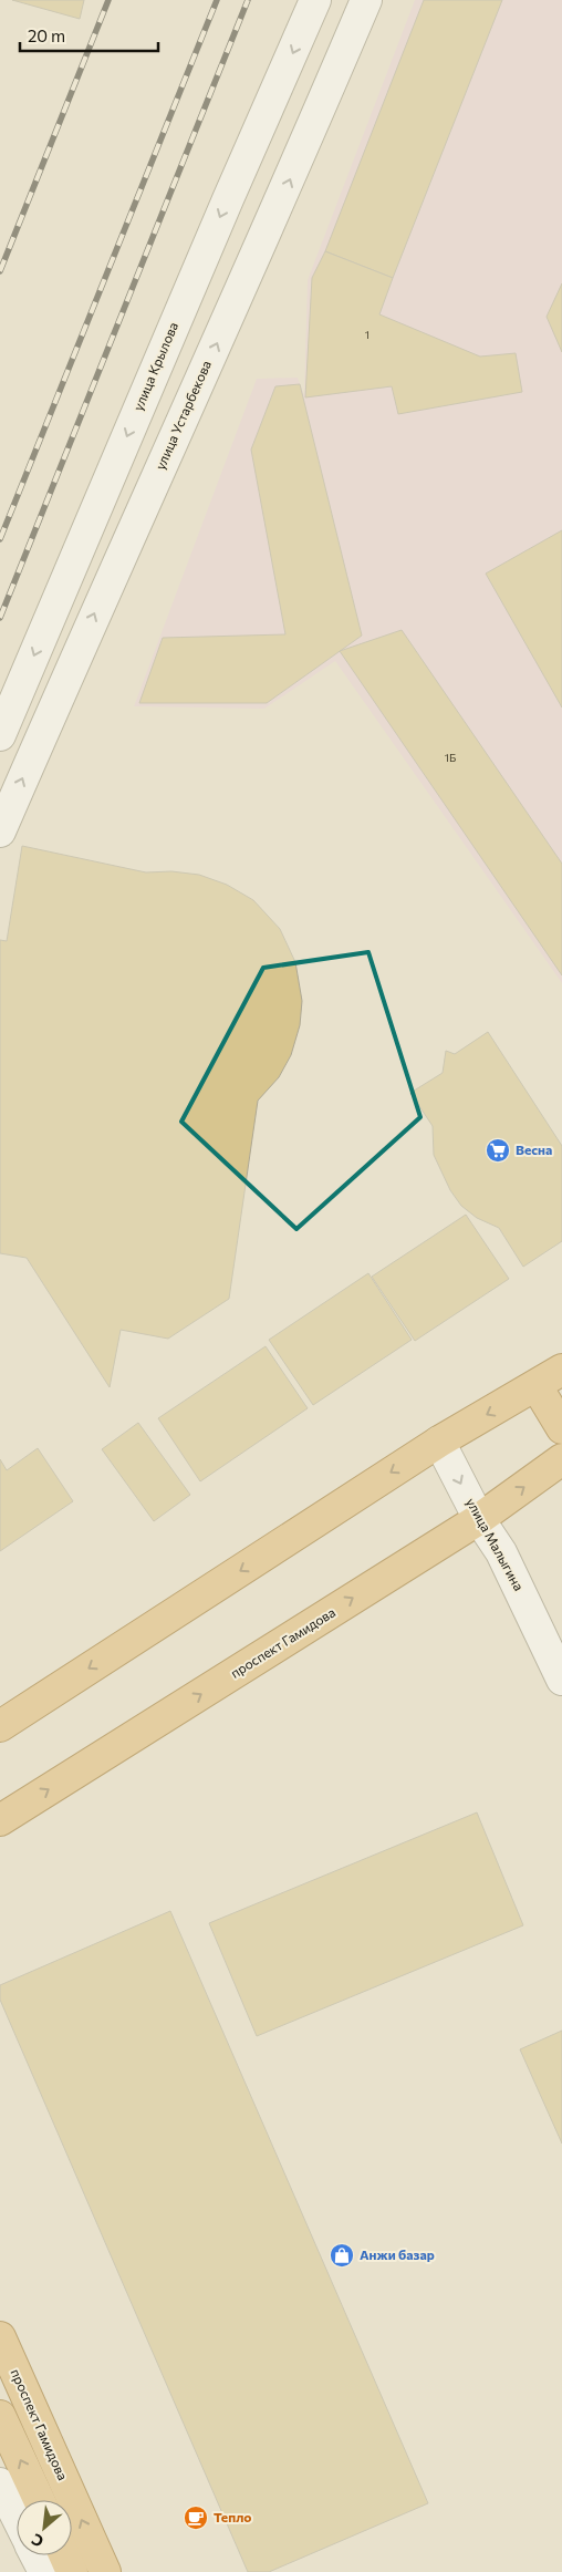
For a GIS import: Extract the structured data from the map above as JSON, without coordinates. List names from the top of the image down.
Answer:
{
  "streets": {
    "main road": [
      "улица Крылова",
      "улица Устарбекова",
      "улица Малыгина",
      "проспект Гамидова"
    ]
  },
  "crossings": [
    ["улица Малыгина", "проспект Гамидова"]
  ],
  "one_way": ["улица Крылова", "улица Устарбекова"],
  "places": {
    "supermarket": ["Весна"],
    "shop": ["Анжи базар"],
    "cafe": ["Тепло"]
  },
  "house_numbers": ["1", "1Б"],
  "scale_bar": "20 m",
  "north": "bottom left"
}
